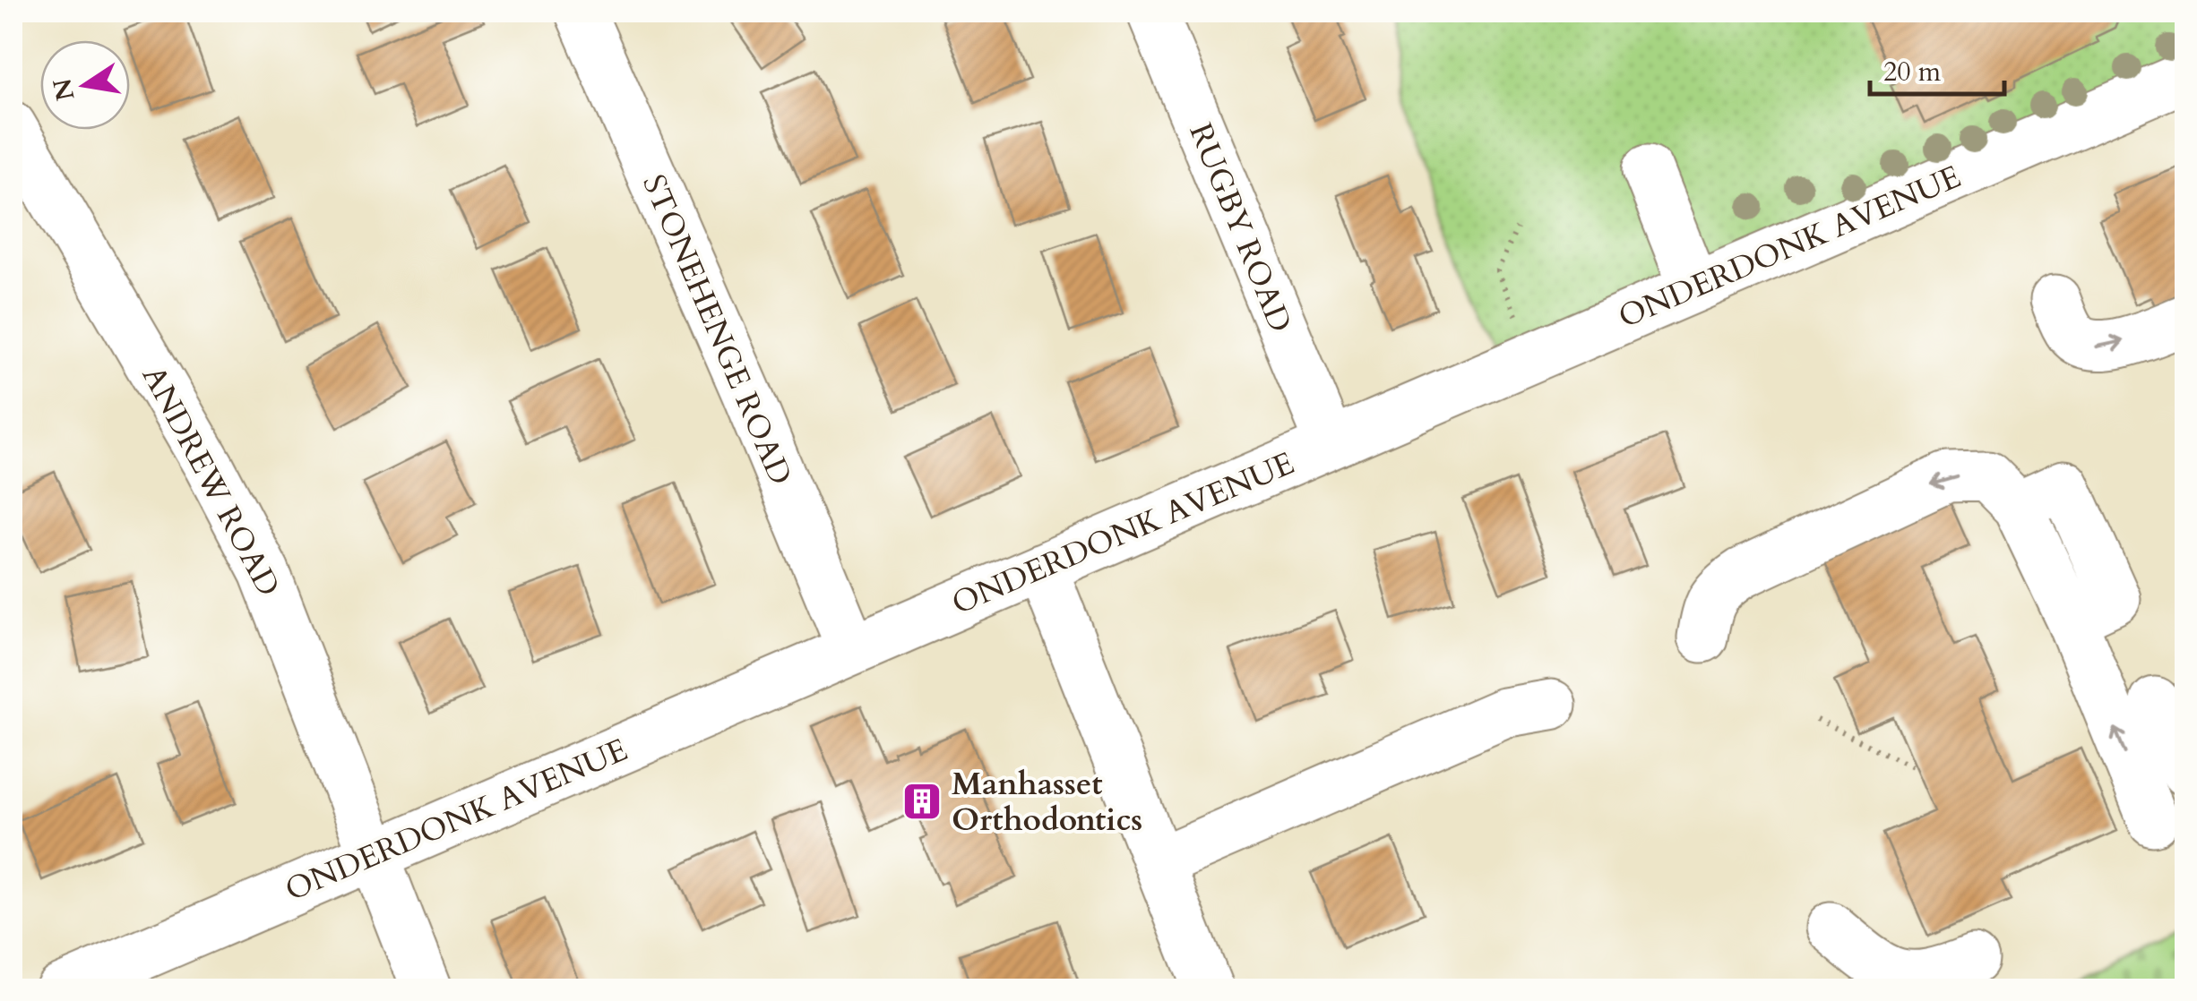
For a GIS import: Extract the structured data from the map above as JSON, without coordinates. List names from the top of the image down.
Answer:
{
  "streets": {
    "street": [
      "RUGBY ROAD",
      "ONDERDONK AVENUE",
      "STONEHENGE ROAD",
      "ANDREW ROAD"
    ]
  },
  "crossings": [
    ["RUGBY ROAD", "ONDERDONK AVENUE"],
    ["ONDERDONK AVENUE", "STONEHENGE ROAD"],
    ["ONDERDONK AVENUE", "ANDREW ROAD"]
  ],
  "places": {
    "building": ["Manhasset Orthodontics"]
  },
  "scale_bar": "20 m",
  "north": "left"
}
